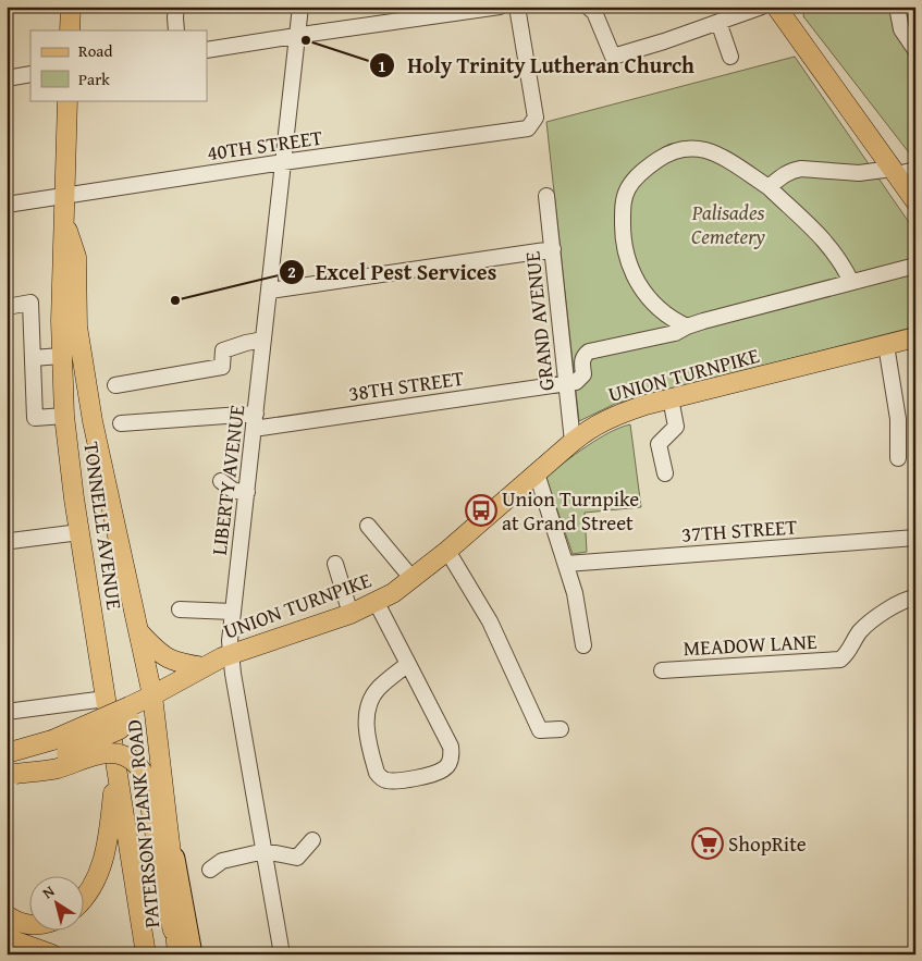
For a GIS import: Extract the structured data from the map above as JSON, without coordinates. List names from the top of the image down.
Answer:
{
  "streets": {
    "main road": ["UNION TURNPIKE", "TONNELLE AVENUE", "PATERSON PLANK ROAD"],
    "street": [
      "40TH STREET",
      "GRAND AVENUE",
      "38TH STREET",
      "LIBERTY AVENUE",
      "37TH STREET",
      "MEADOW LANE"
    ]
  },
  "crossings": [
    ["40TH STREET", "LIBERTY AVENUE"],
    ["40TH STREET", "TONNELLE AVENUE"],
    ["GRAND AVENUE", "UNION TURNPIKE"],
    ["GRAND AVENUE", "38TH STREET"],
    ["UNION TURNPIKE", "LIBERTY AVENUE"],
    ["UNION TURNPIKE", "PATERSON PLANK ROAD"],
    ["38TH STREET", "LIBERTY AVENUE"]
  ],
  "parks": ["Palisades Cemetery"],
  "places": {
    "other": ["Holy Trinity Lutheran Church", "Excel Pest Services"],
    "bus stop": ["Union Turnpike at Grand Street"],
    "supermarket": ["ShopRite"]
  },
  "legend": ["Road", "Park"],
  "north": "top left"
}
